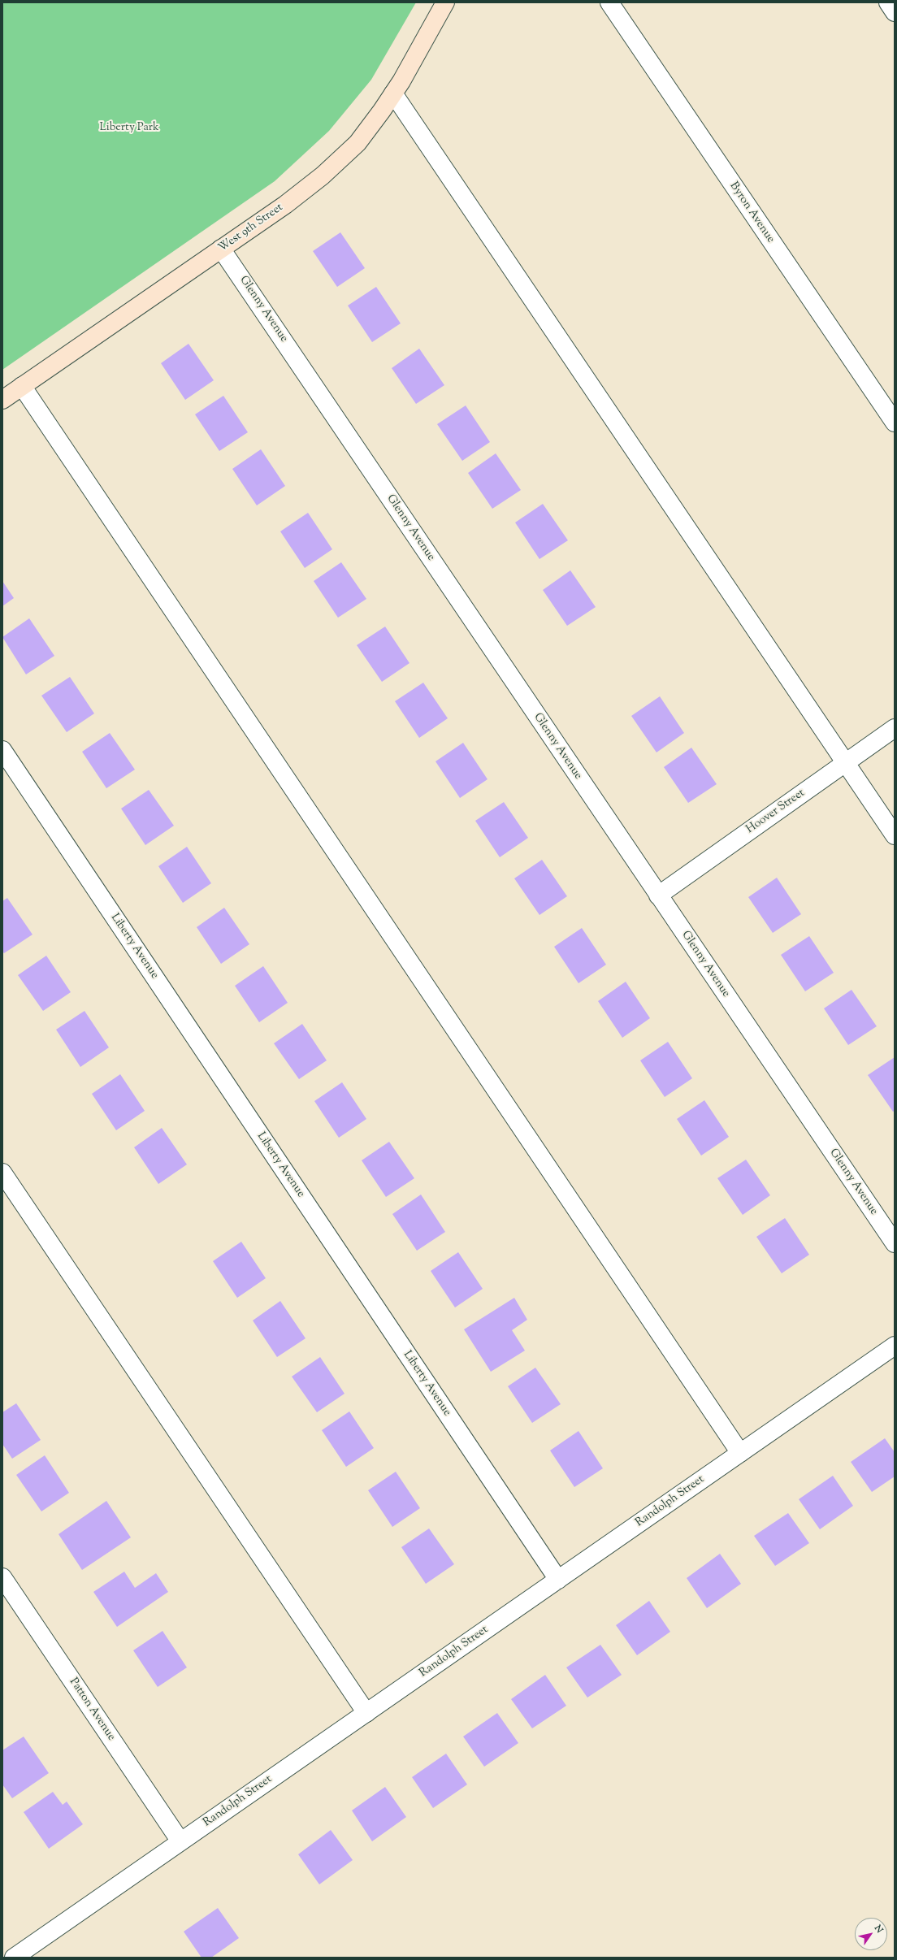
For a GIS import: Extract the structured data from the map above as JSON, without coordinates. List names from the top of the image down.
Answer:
{
  "streets": {
    "street": [
      "Byron Avenue",
      "West 9th Street",
      "Glenny Avenue",
      "Hoover Street",
      "Liberty Avenue",
      "Randolph Street",
      "Patton Avenue"
    ]
  },
  "crossings": [
    ["West 9th Street", "Glenny Avenue"],
    ["Glenny Avenue", "Hoover Street"],
    ["Liberty Avenue", "Randolph Street"],
    ["Randolph Street", "Patton Avenue"]
  ],
  "parks": ["Liberty Park"],
  "north": "top right"
}
